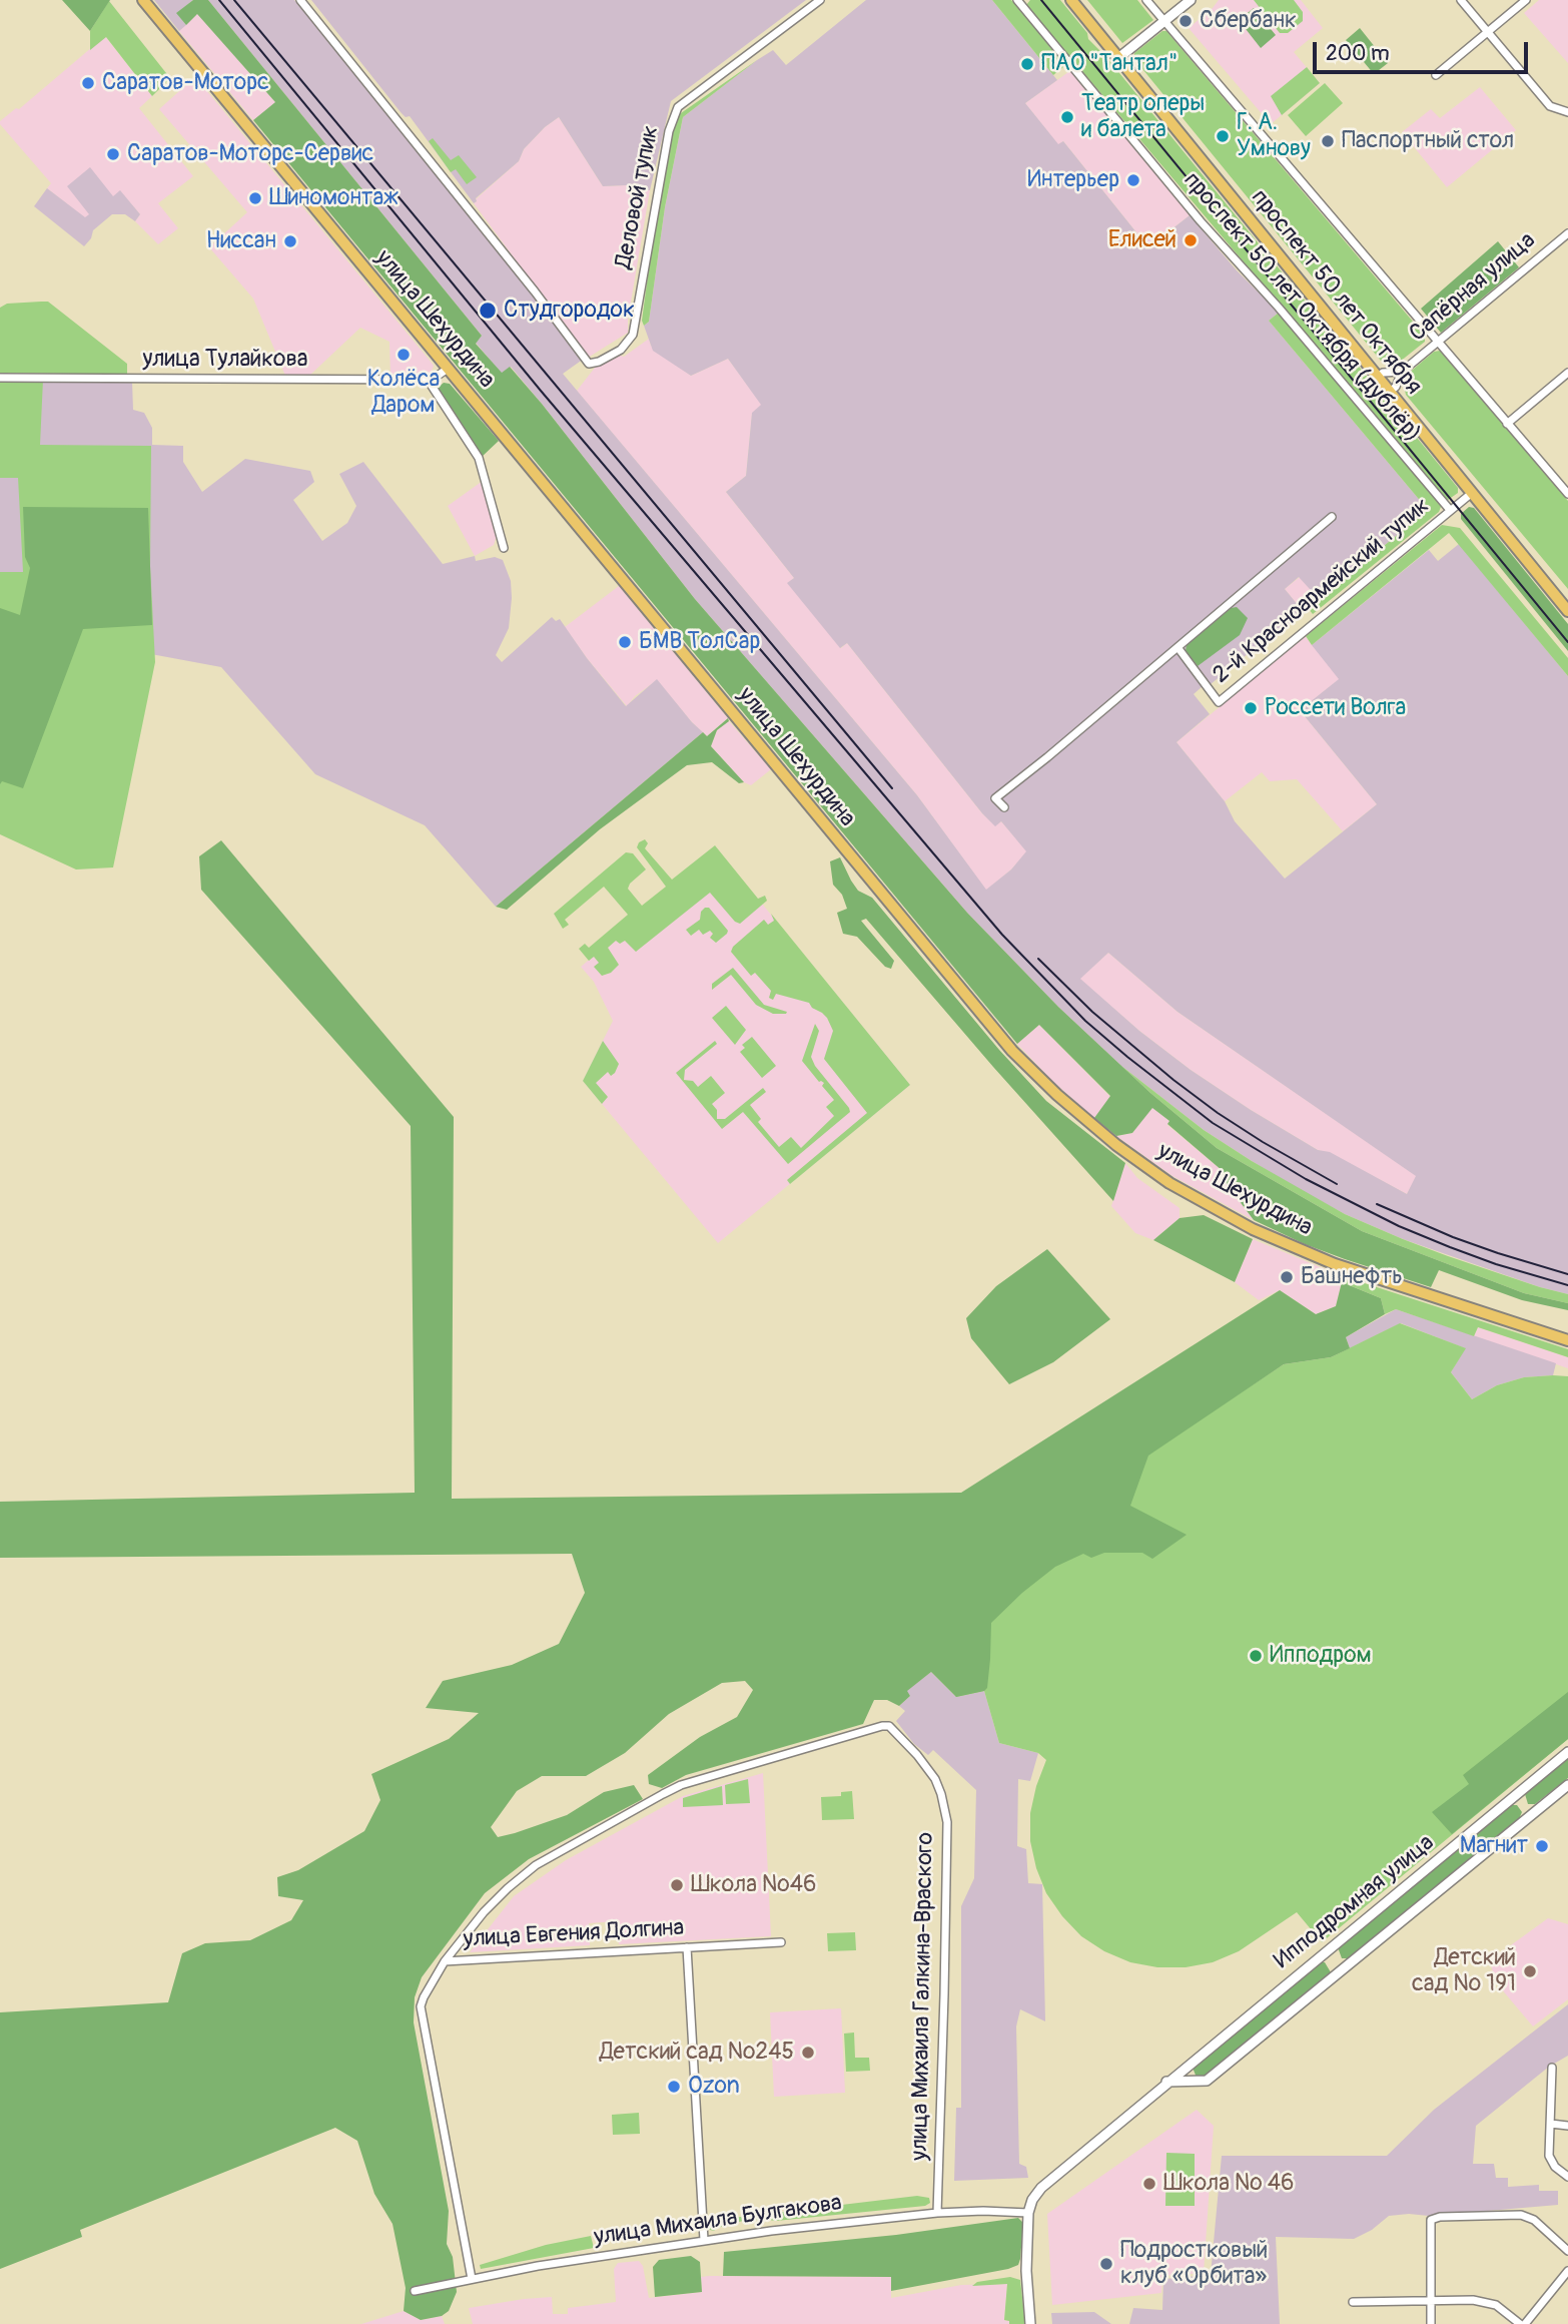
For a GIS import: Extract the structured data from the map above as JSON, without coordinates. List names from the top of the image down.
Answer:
{
  "streets": {
    "main road": ["проспект 50 лет Октября", "улица Шехурдина"],
    "street": [
      "Деловой тупик",
      "Сапёрная улица",
      "проспект 50 лет Октября (дублёр)",
      "улица Тулайкова",
      "2-й Красноармейский тупик",
      "Ипподромная улица",
      "улица Евгения Долгина",
      "улица Михаила Галкина-Враского",
      "улица Михаила Булгакова"
    ]
  },
  "crossings": [
    ["Сапёрная улица", "проспект 50 лет Октября"],
    ["проспект 50 лет Октября", "2-й Красноармейский тупик"],
    ["проспект 50 лет Октября (дублёр)", "2-й Красноармейский тупик"],
    ["Ипподромная улица", "улица Михаила Булгакова"],
    ["улица Евгения Долгина", "улица Михаила Галкина-Враского"],
    ["улица Евгения Долгина", "улица Михаила Булгакова"],
    ["улица Михаила Галкина-Враского", "улица Михаила Булгакова"]
  ],
  "places": [
    "Сбербанк",
    "ПАО \"Тантал\"",
    "Саратов-Моторс",
    "Театр оперы и балета",
    "Г. А. Умнову",
    "Паспортный стол",
    "Саратов-Моторс-Сервис",
    "Интерьер",
    "Шиномонтаж",
    "Елисей",
    "Ниссан",
    "Студгородок",
    "Колёса Даром",
    "БМВ ТолСар",
    "Россети Волга",
    "Башнефть",
    "Ипподром",
    "Магнит",
    "Школа №46",
    "Детский сад № 191",
    "Детский сад №245",
    "Ozon",
    "Школа № 46",
    "Подростковый клуб «Орбита»"
  ],
  "scale_bar": "200 m"
}
